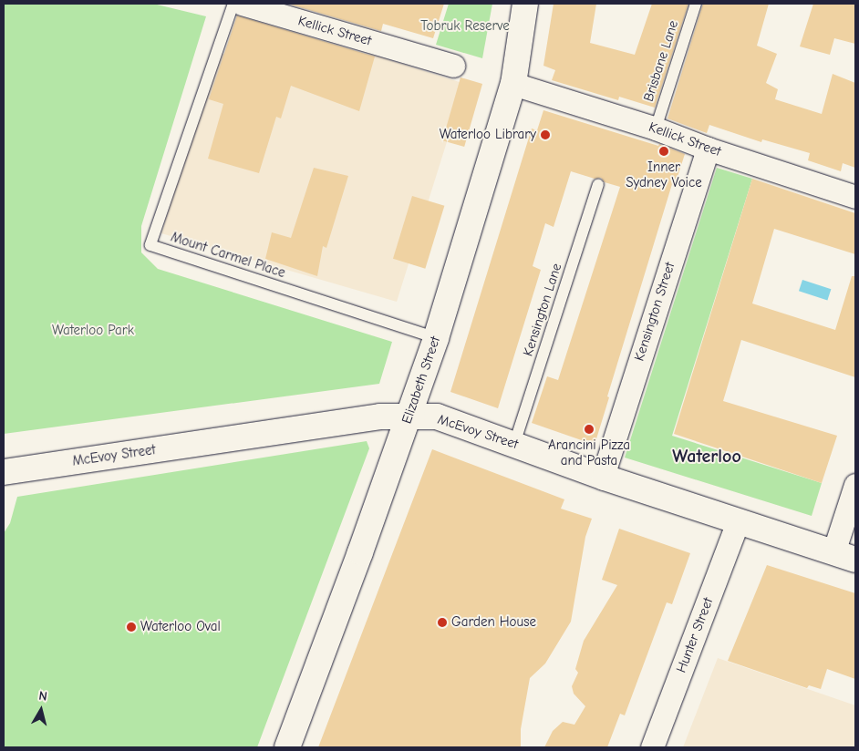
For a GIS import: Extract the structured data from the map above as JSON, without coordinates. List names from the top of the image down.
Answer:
{
  "streets": {
    "main road": ["Elizabeth Street", "McEvoy Street"],
    "street": ["Kellick Street", "Kensington Street", "Hunter Street"],
    "lane": ["Brisbane Lane", "Mount Carmel Place", "Kensington Lane"]
  },
  "crossings": [
    ["Kellick Street", "Brisbane Lane"],
    ["Kellick Street", "Kensington Street"],
    ["Kellick Street", "Elizabeth Street"],
    ["Mount Carmel Place", "Elizabeth Street"],
    ["Kensington Lane", "McEvoy Street"],
    ["Kensington Street", "McEvoy Street"],
    ["Elizabeth Street", "McEvoy Street"],
    ["McEvoy Street", "Hunter Street"]
  ],
  "districts": ["Waterloo"],
  "parks": ["Tobruk Reserve", "Waterloo Park"],
  "places": [
    "Waterloo Library",
    "Inner Sydney Voice",
    "Arancini Pizza and Pasta",
    "Garden House",
    "Waterloo Oval"
  ],
  "north": "top"
}
